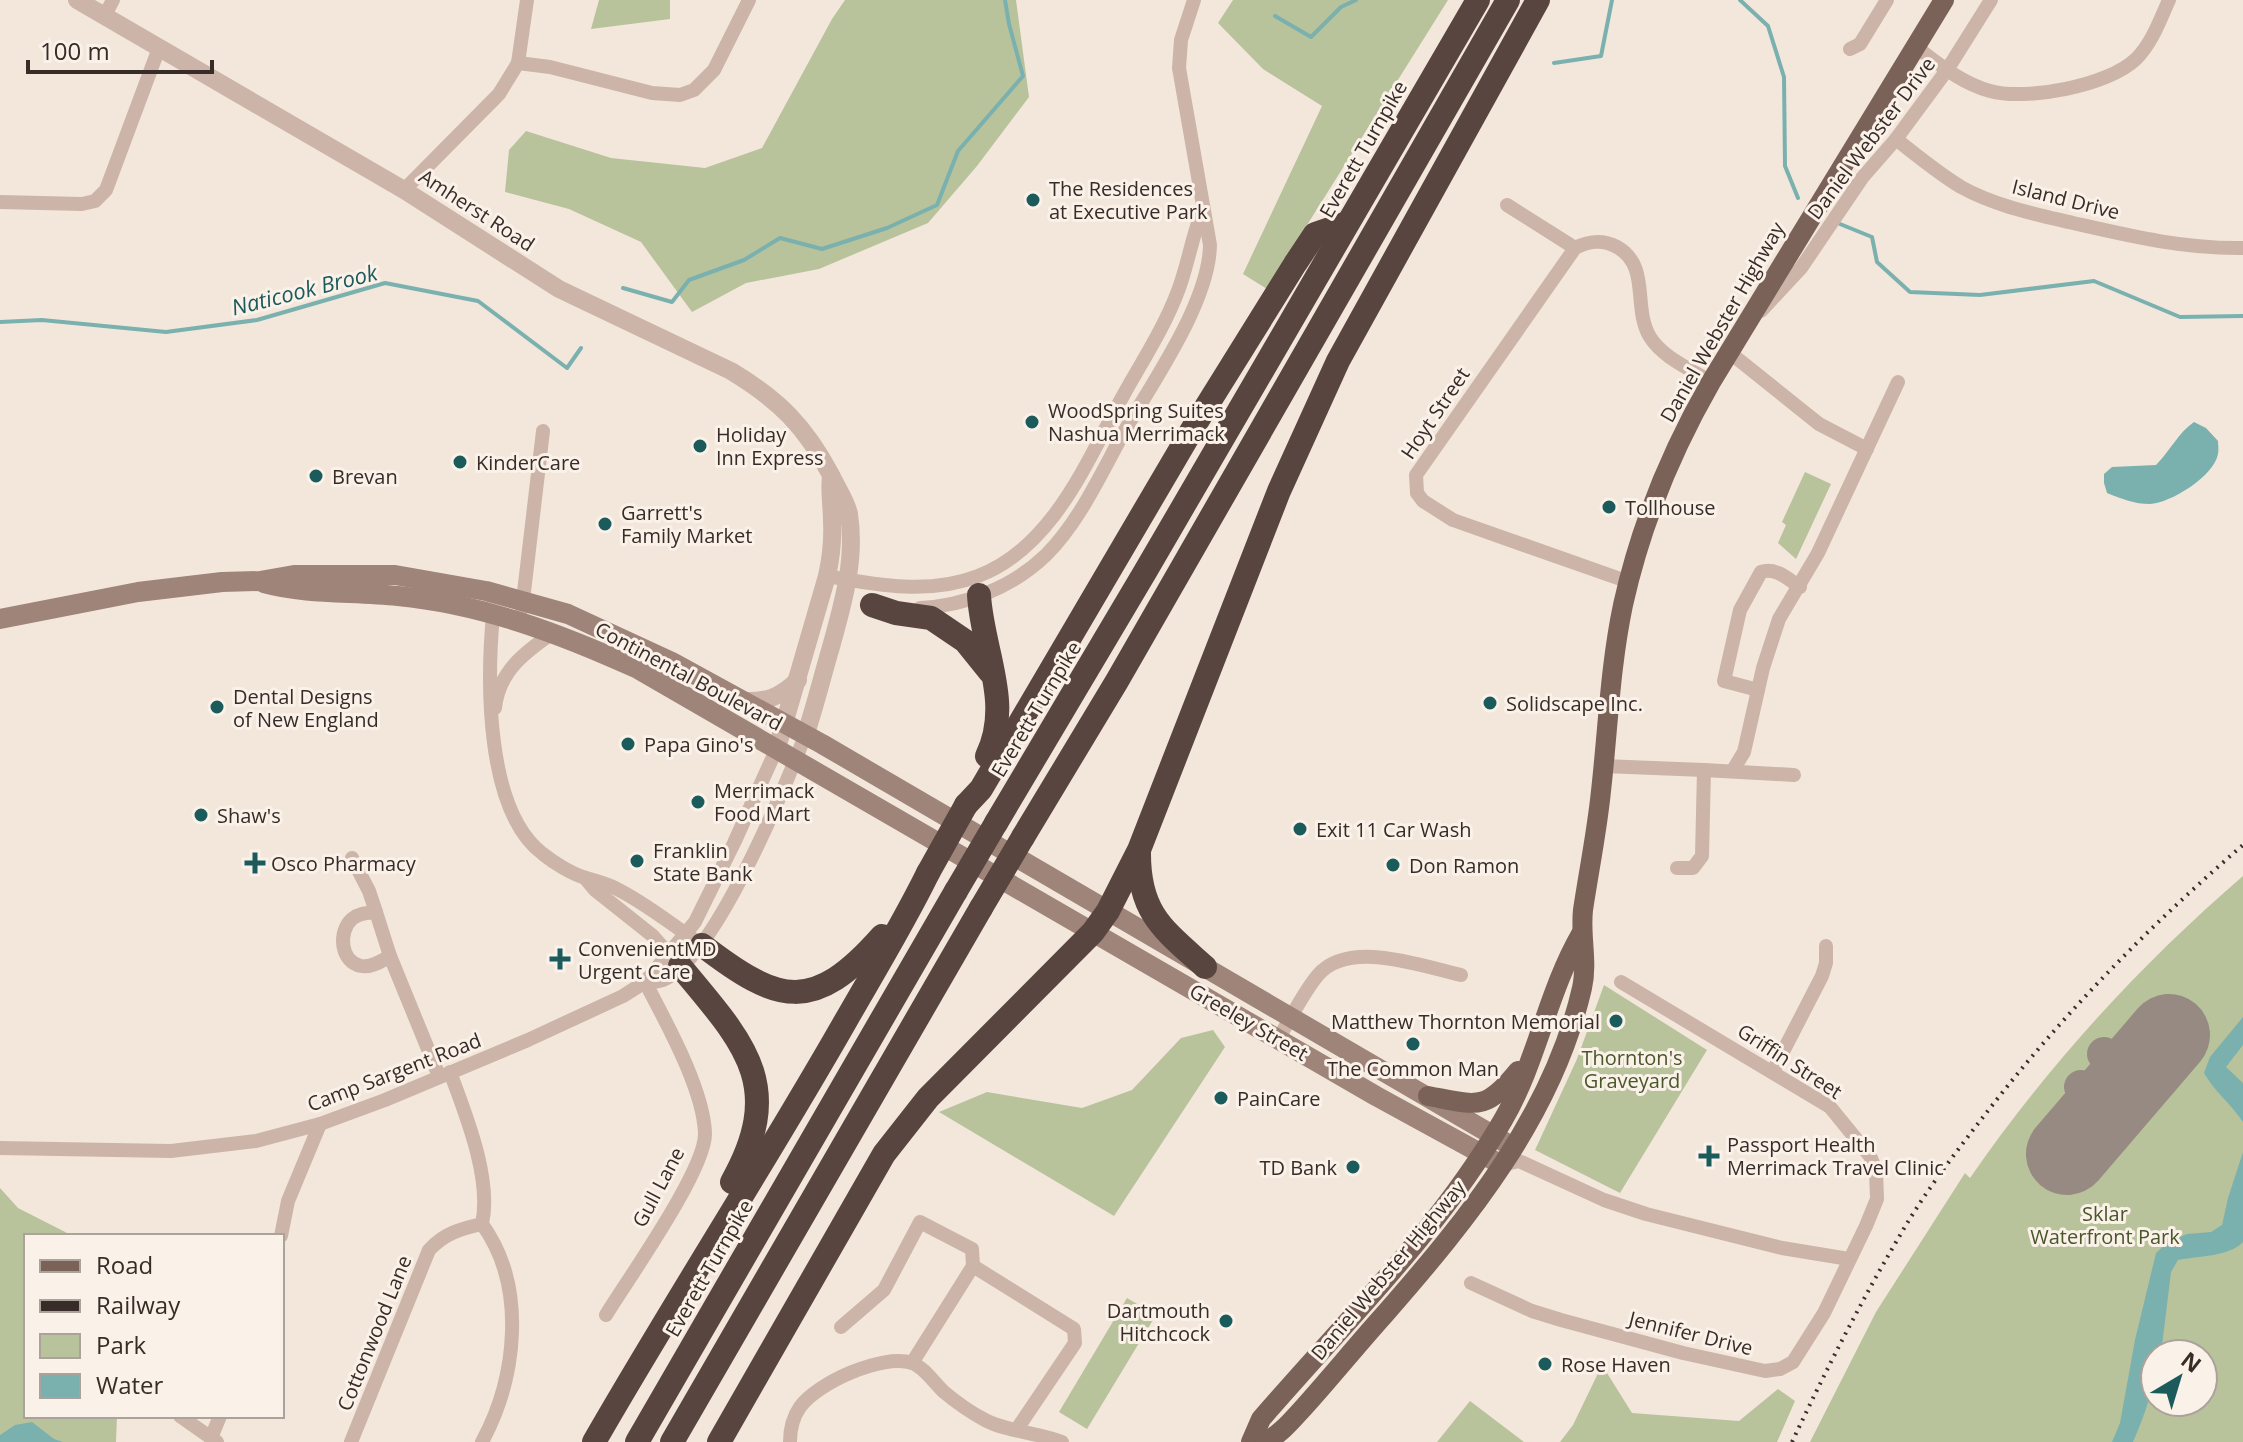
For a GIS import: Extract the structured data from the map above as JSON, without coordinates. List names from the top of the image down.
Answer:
{
  "streets": {
    "highway": ["Everett Turnpike"],
    "main road": ["Daniel Webster Highway", "Continental Boulevard", "Greeley Street"],
    "street": [
      "Daniel Webster Drive",
      "Island Drive",
      "Amherst Road",
      "Hoyt Street",
      "Griffin Street",
      "Camp Sargent Road",
      "Gull Lane",
      "Cottonwood Lane",
      "Jennifer Drive"
    ]
  },
  "crossings": [
    ["Daniel Webster Drive", "Island Drive"],
    ["Daniel Webster Drive", "Daniel Webster Highway"],
    ["Everett Turnpike", "Continental Boulevard"],
    ["Everett Turnpike", "Greeley Street"],
    ["Amherst Road", "Continental Boulevard"],
    ["Amherst Road", "Camp Sargent Road"],
    ["Daniel Webster Highway", "Hoyt Street"],
    ["Daniel Webster Highway", "Greeley Street"],
    ["Continental Boulevard", "Greeley Street"],
    ["Continental Boulevard", "Camp Sargent Road"],
    ["Greeley Street", "Griffin Street"],
    ["Greeley Street", "Jennifer Drive"],
    ["Griffin Street", "Jennifer Drive"],
    ["Camp Sargent Road", "Gull Lane"]
  ],
  "water": ["Naticook Brook"],
  "parks": ["Thornton's Graveyard", "Sklar Waterfront Park"],
  "places": {
    "other": [
      "The Residences at Executive Park",
      "WoodSpring Suites Nashua Merrimack",
      "Holiday Inn Express",
      "KinderCare",
      "Brevan",
      "Tollhouse",
      "Garrett's Family Market",
      "Solidscape Inc.",
      "Dental Designs of New England",
      "Papa Gino's",
      "Merrimack Food Mart",
      "Shaw's",
      "Exit 11 Car Wash",
      "Franklin State Bank",
      "Don Ramon",
      "Matthew Thornton Memorial",
      "The Common Man",
      "PainCare",
      "TD Bank",
      "Dartmouth Hitchcock",
      "Rose Haven"
    ],
    "health": ["Osco Pharmacy", "ConvenientMD Urgent Care", "Passport Health Merrimack Travel Clinic"]
  },
  "legend": [
    "Road",
    "Railway",
    "Park",
    "Water"
  ],
  "scale_bar": "100 m",
  "north": "top right"
}
